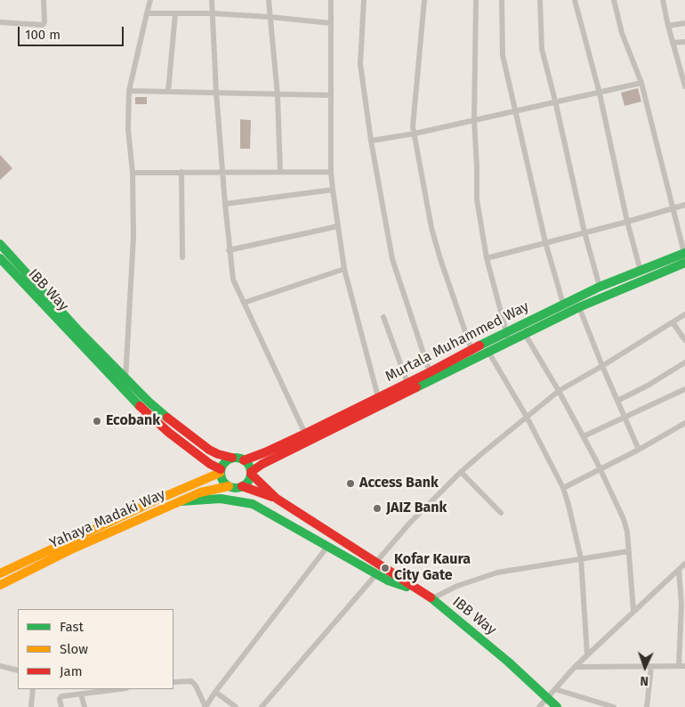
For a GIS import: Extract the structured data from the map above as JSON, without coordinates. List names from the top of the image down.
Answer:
{
  "streets": {
    "main road": ["IBB Way", "Murtala Muhammed Way", "Yahaya Madaki Way"]
  },
  "crossings": [
    ["IBB Way", "Murtala Muhammed Way"],
    ["IBB Way", "Yahaya Madaki Way"],
    ["Murtala Muhammed Way", "Yahaya Madaki Way"]
  ],
  "places": [
    "Ecobank",
    "Access Bank",
    "JAIZ Bank",
    "Kofar Kaura City Gate"
  ],
  "legend": ["Fast", "Slow", "Jam"],
  "scale_bar": "100 m",
  "north": "bottom"
}
